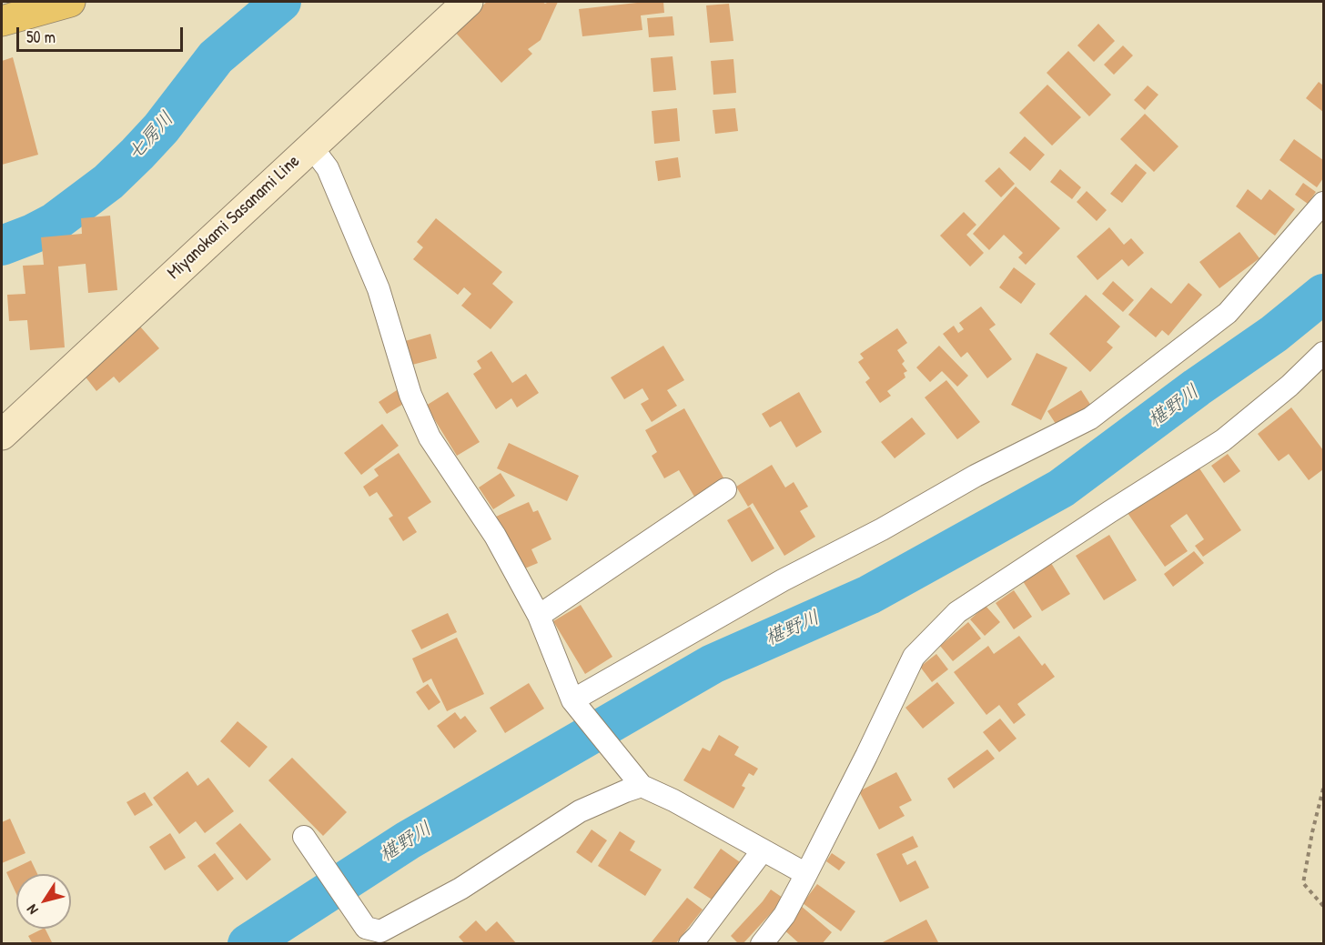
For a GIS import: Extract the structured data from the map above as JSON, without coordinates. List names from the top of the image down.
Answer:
{
  "streets": {
    "main road": ["Miyanokami Sasanami Line"]
  },
  "water": ["七房川", "椹野川"],
  "scale_bar": "50 m",
  "north": "bottom left"
}
